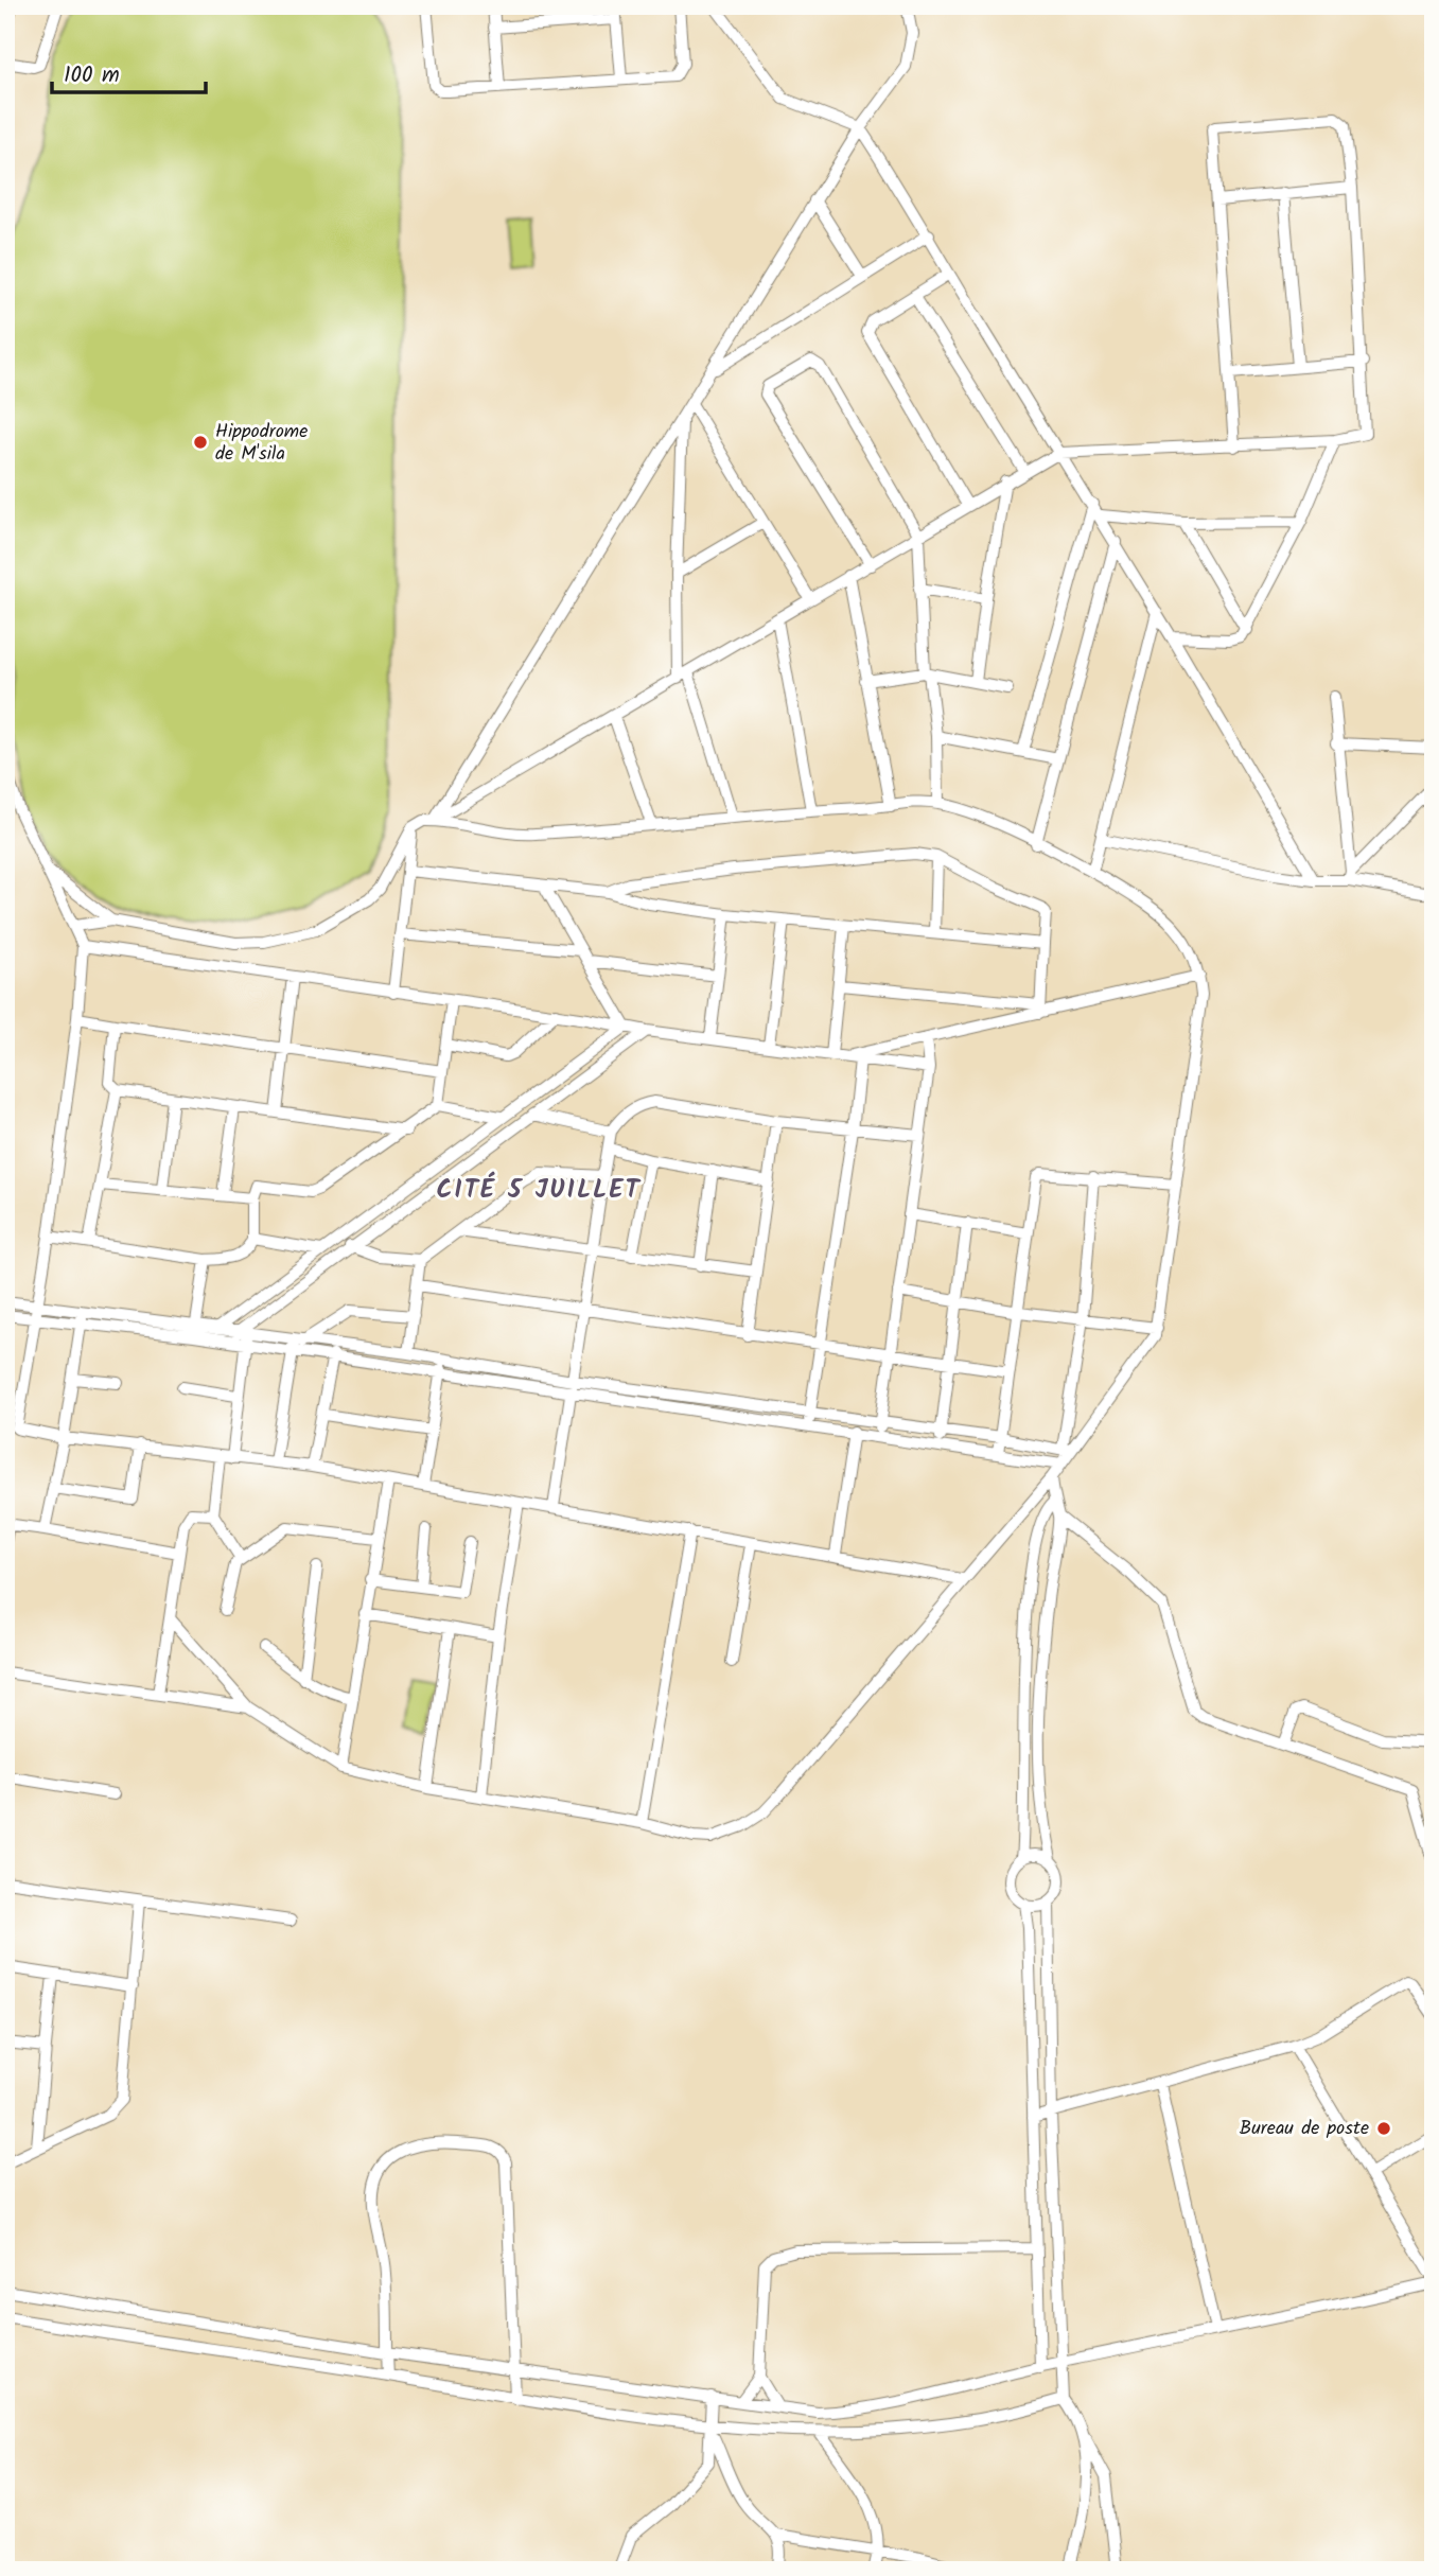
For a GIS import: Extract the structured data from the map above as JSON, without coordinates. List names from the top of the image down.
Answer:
{
  "districts": ["CITÉ 5 JUILLET"],
  "places": ["Hippodrome de M'sila", "Bureau de poste"],
  "scale_bar": "100 m"
}
